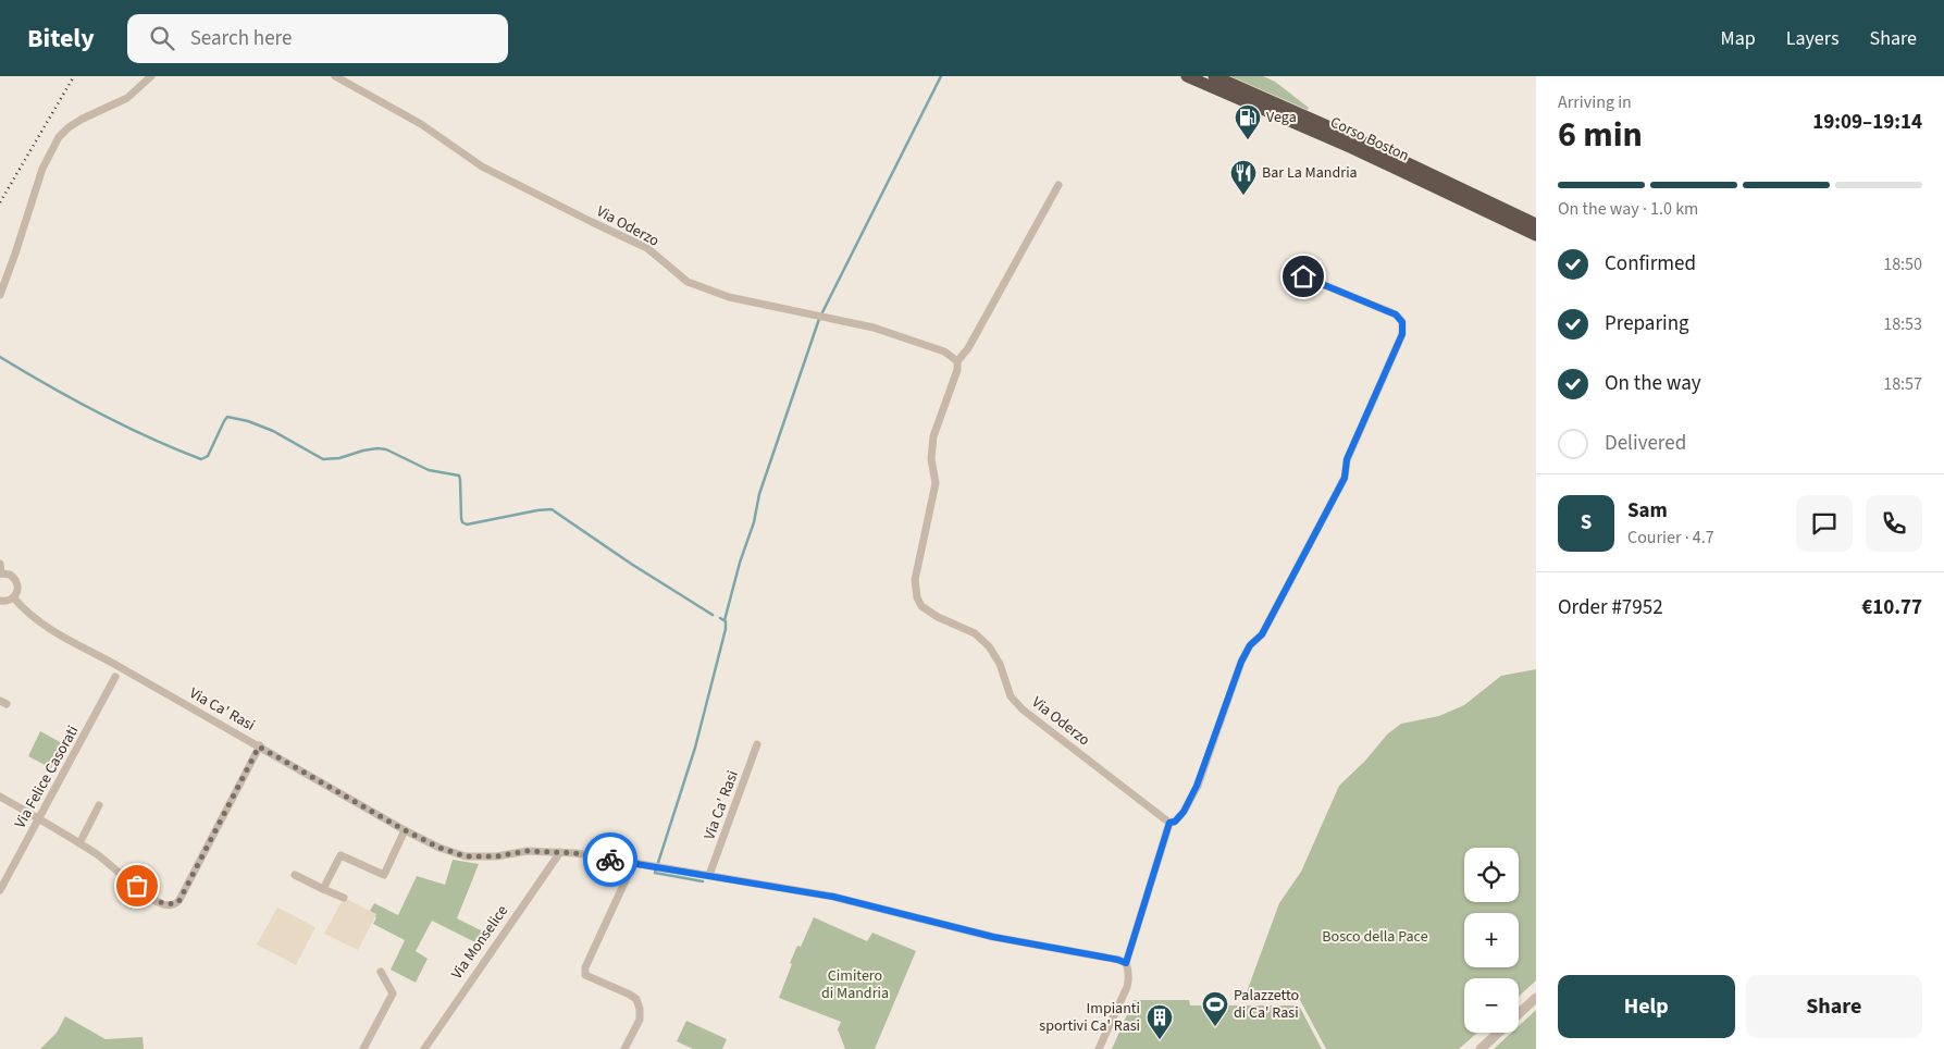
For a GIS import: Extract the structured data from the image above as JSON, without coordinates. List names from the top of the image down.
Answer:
{
  "streets": {
    "highway": ["Corso Boston"],
    "street": [
      "Via Oderzo",
      "Via Ca' Rasi",
      "Via Felice Casorati",
      "Via Monselice"
    ]
  },
  "crossings": [
    ["Via Ca' Rasi", "Via Monselice"]
  ],
  "parks": ["Bosco della Pace", "Cimitero di Mandria"],
  "places": {
    "fuel station": ["Vega"],
    "restaurant": ["Bar La Mandria"],
    "sports": ["Palazzetto di Ca' Rasi"],
    "building": ["Impianti sportivi Ca' Rasi"]
  },
  "page": {
    "header": "Bitely",
    "search": "Search here",
    "nav": ["Map", "Layers", "Share"],
    "heading": ["6 min", "Arriving in", "19:09–19:14"],
    "panel": [
      "Sam",
      "Courier · 4.7",
      "Order #7952",
      "€10.77"
    ],
    "bar": "On the way · 1.0 km",
    "list": [
      ["Confirmed", "18:50"],
      ["Preparing", "18:53"],
      ["On the way", "18:57"],
      "Delivered"
    ],
    "round": "S",
    "map_buttons": ["+", "−"],
    "buttons": ["Help", "Share"]
  }
}
